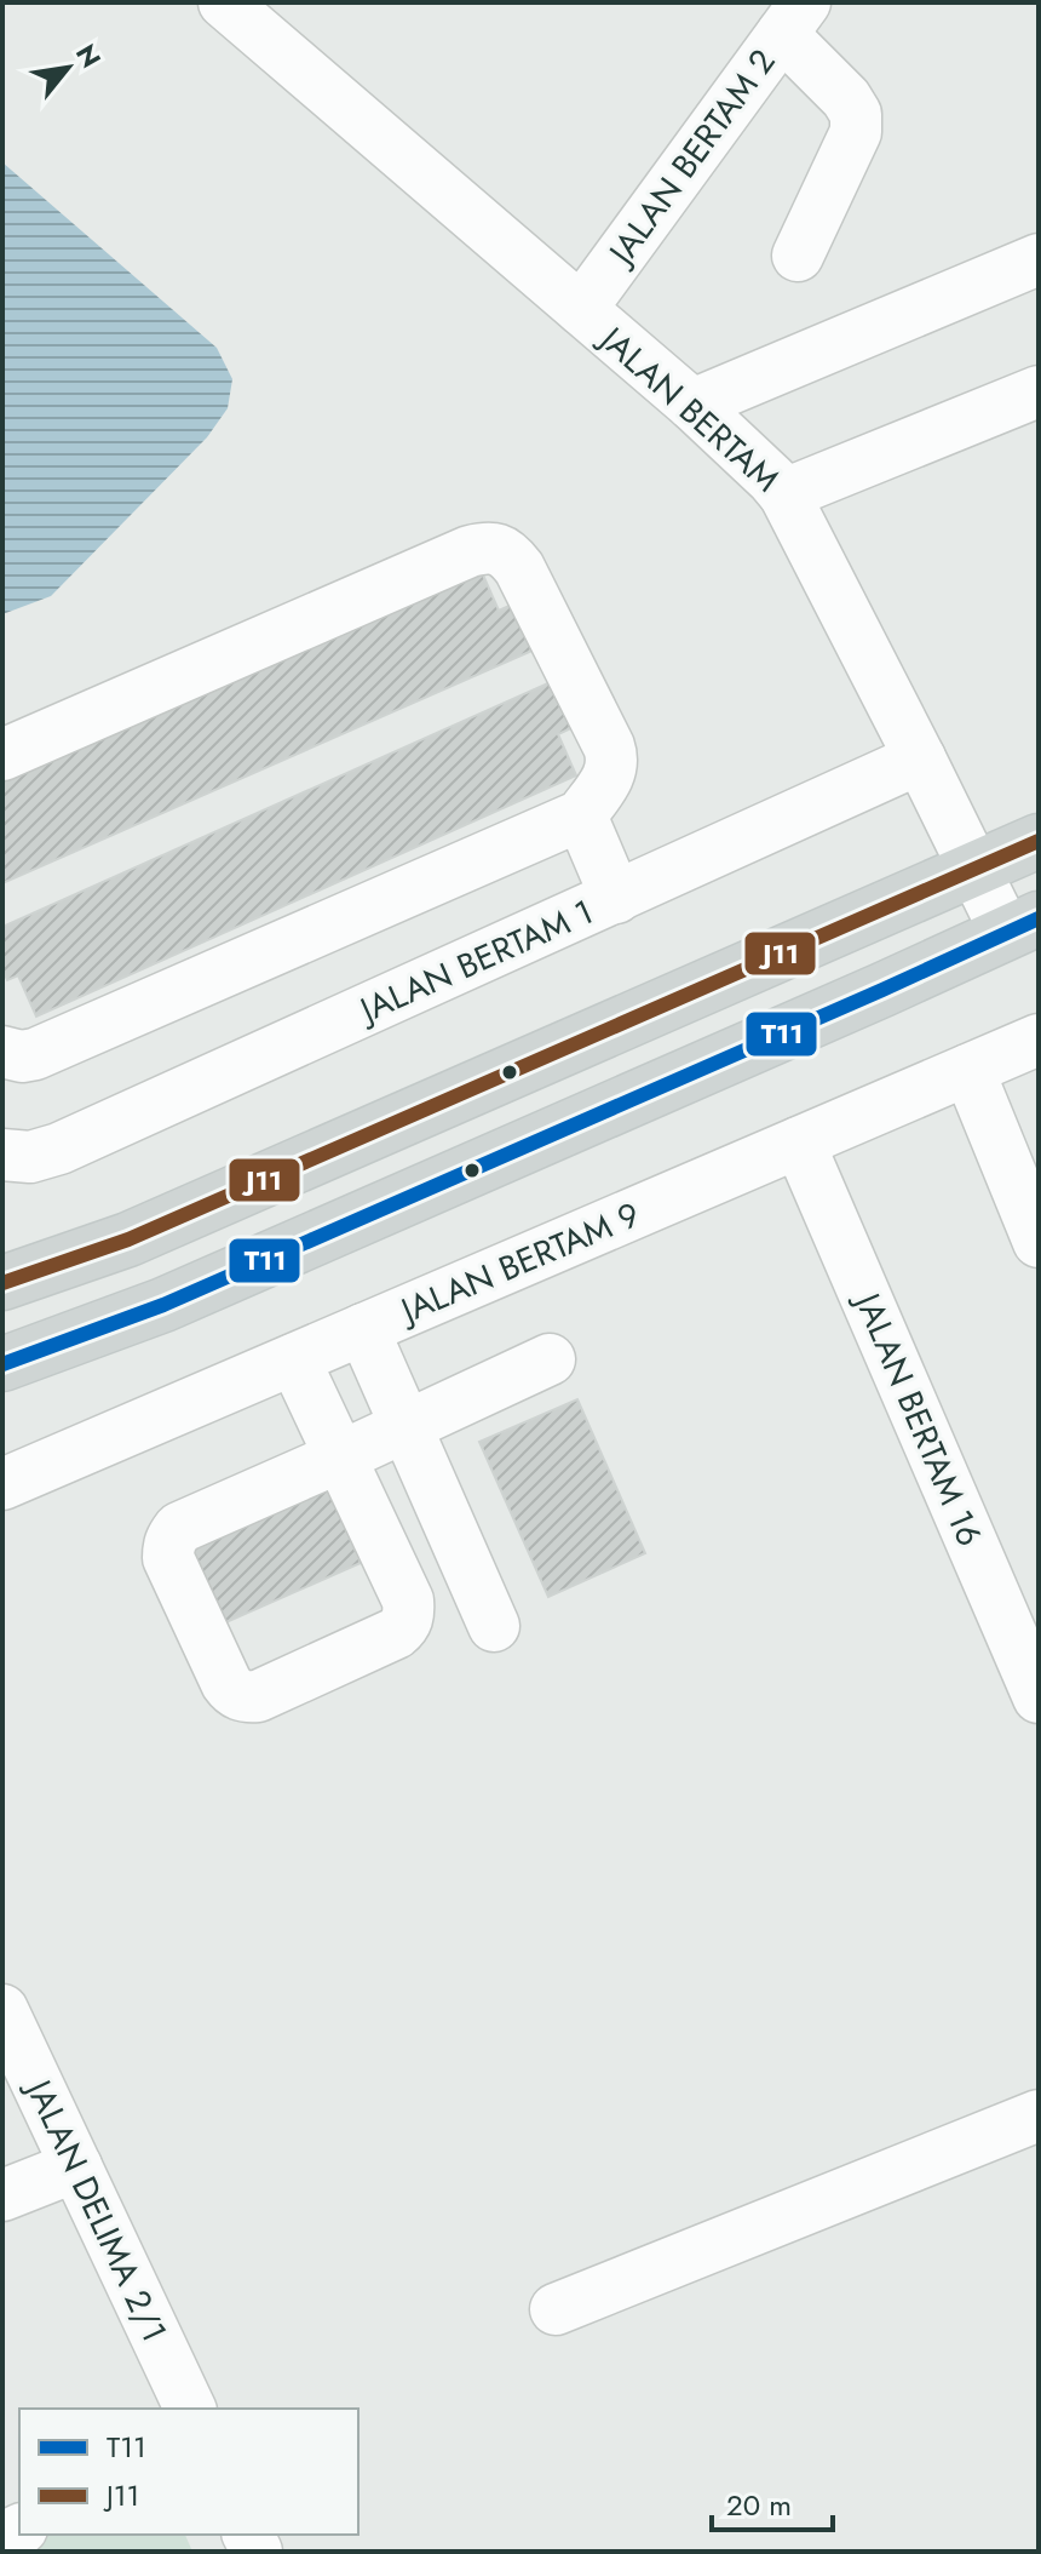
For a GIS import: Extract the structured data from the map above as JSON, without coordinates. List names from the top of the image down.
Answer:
{
  "streets": {
    "street": [
      "JALAN BERTAM 2",
      "JALAN BERTAM",
      "JALAN BERTAM 1",
      "JALAN BERTAM 9",
      "JALAN BERTAM 16",
      "JALAN DELIMA 2/1"
    ]
  },
  "crossings": [
    ["JALAN BERTAM 2", "JALAN BERTAM"],
    ["JALAN BERTAM", "JALAN BERTAM 1"],
    ["JALAN BERTAM 9", "JALAN BERTAM 16"]
  ],
  "lines": ["transit line J11", "transit line T11"],
  "legend": ["T11", "J11"],
  "scale_bar": "20 m",
  "north": "top right"
}
